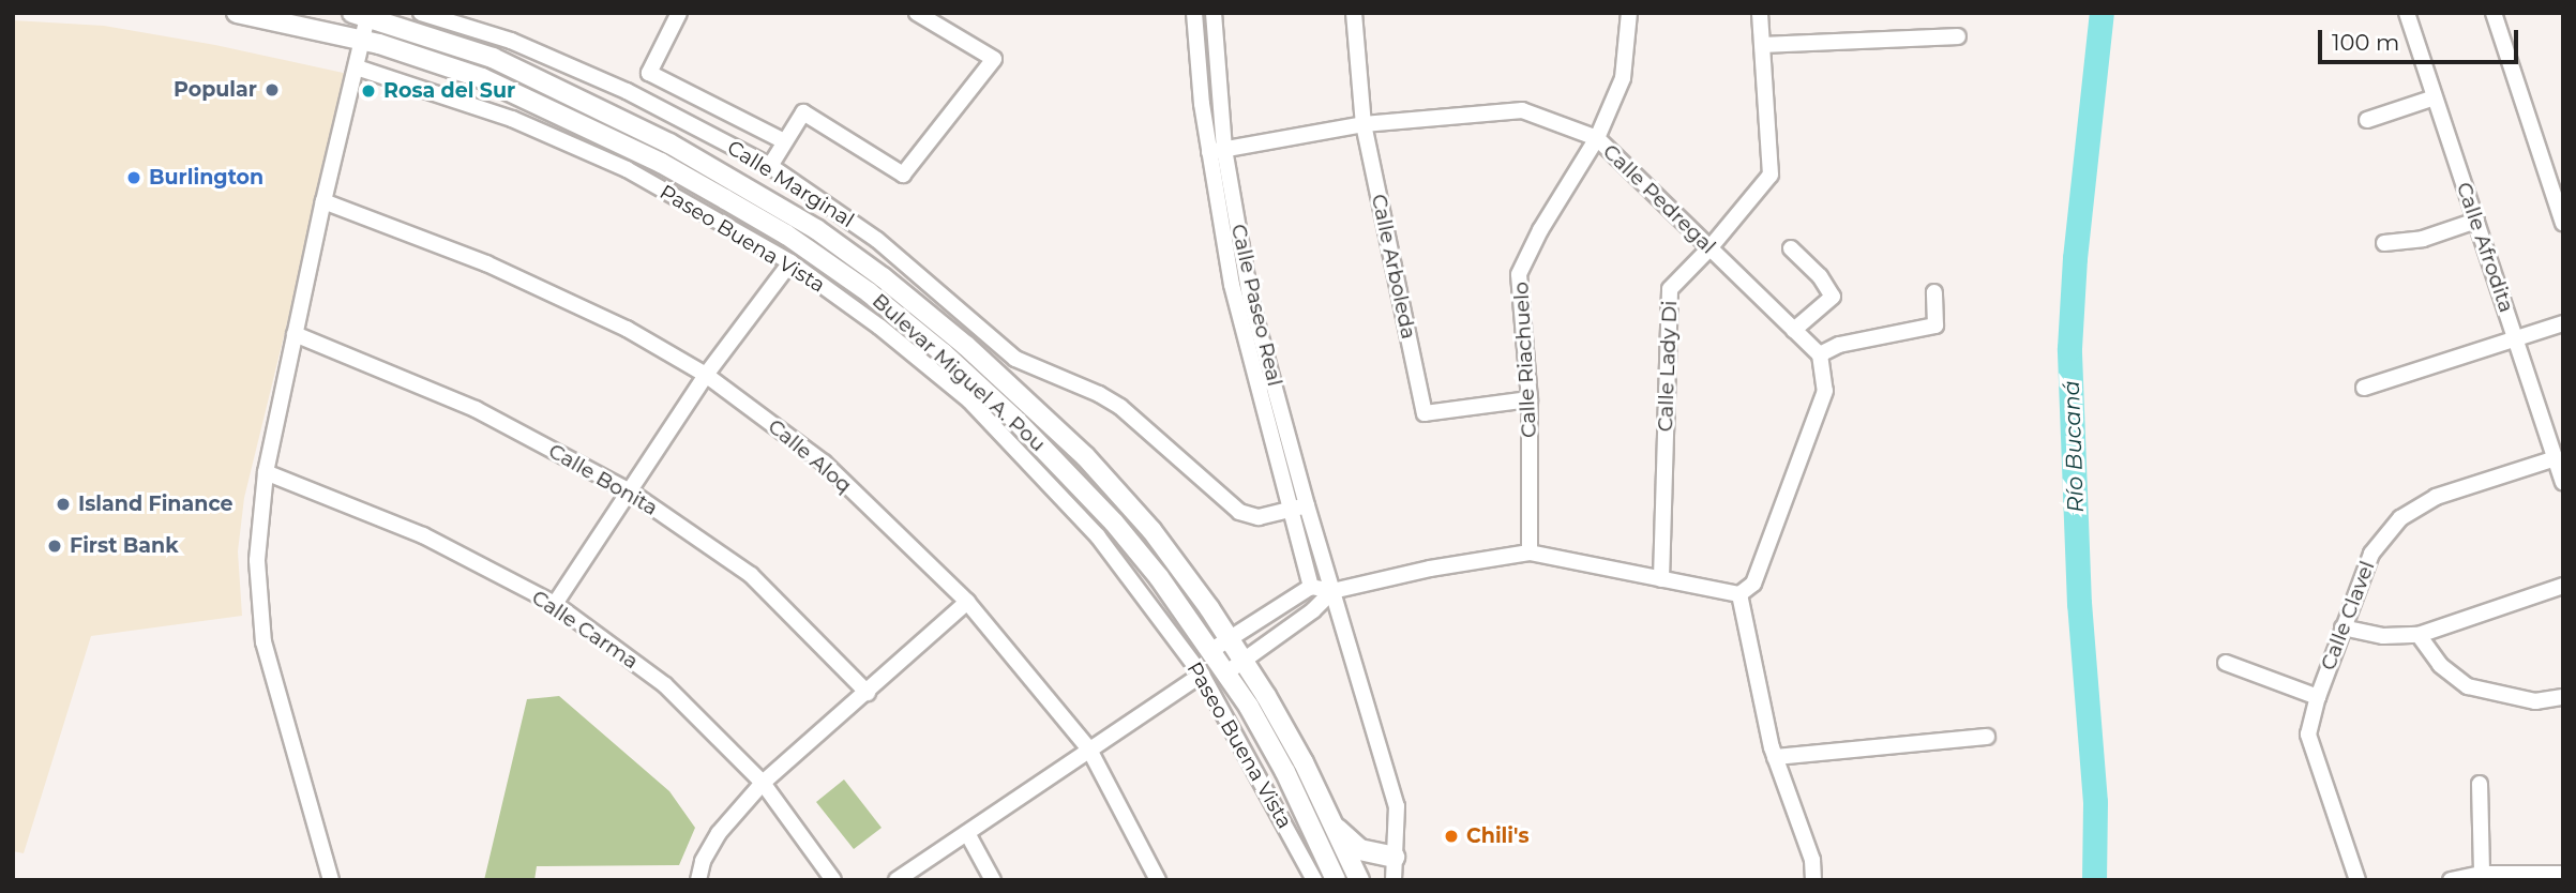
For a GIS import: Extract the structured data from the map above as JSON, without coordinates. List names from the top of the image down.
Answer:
{
  "streets": {
    "main road": ["Bulevar Miguel A. Pou"],
    "street": [
      "Calle Marginal",
      "Calle Pedregal",
      "Paseo Buena Vista",
      "Calle Afrodita",
      "Calle Arboleda",
      "Calle Paseo Real",
      "Calle Riachuelo",
      "Calle Lady Di",
      "Calle Aloq",
      "Calle Bonita",
      "Calle Clavel",
      "Calle Carma"
    ]
  },
  "crossings": [
    ["Calle Marginal", "Calle Paseo Real"],
    ["Calle Pedregal", "Calle Arboleda"],
    ["Calle Pedregal", "Calle Paseo Real"],
    ["Calle Pedregal", "Calle Riachuelo"],
    ["Calle Pedregal", "Calle Lady Di"],
    ["Calle Afrodita", "Calle Clavel"],
    ["Calle Arboleda", "Calle Riachuelo"]
  ],
  "water": ["Río Bucaná"],
  "places": [
    "Popular",
    "Rosa del Sur",
    "Burlington",
    "Island Finance",
    "First Bank",
    "Chili's"
  ],
  "scale_bar": "100 m"
}
